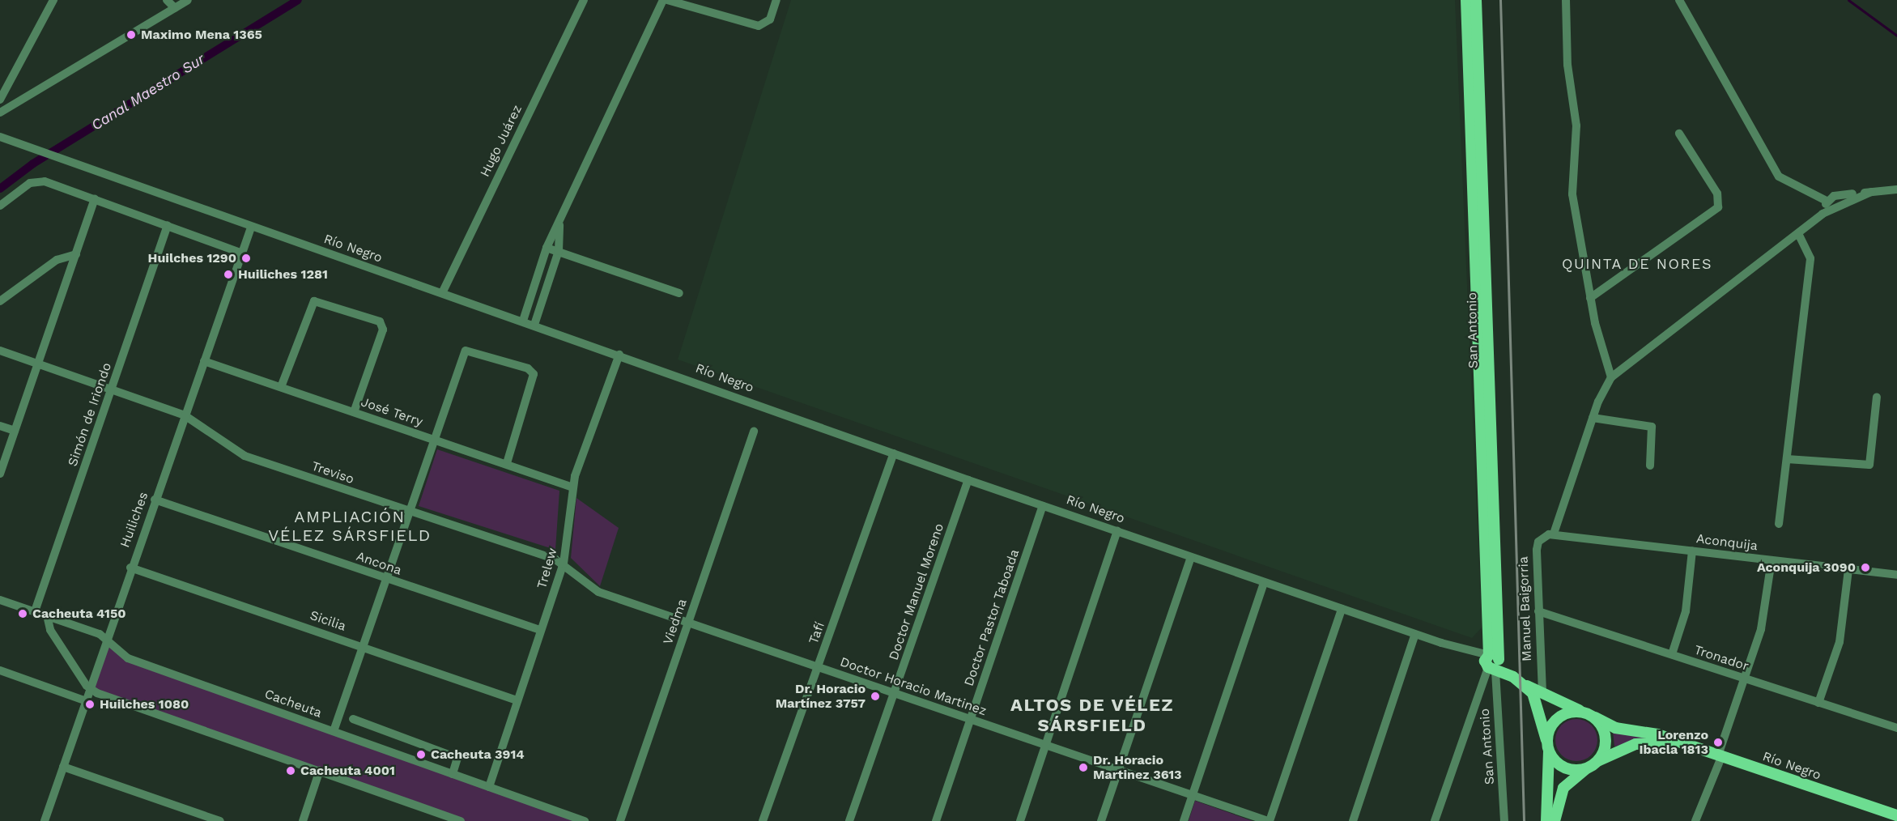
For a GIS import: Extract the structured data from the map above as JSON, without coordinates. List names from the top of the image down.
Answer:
{
  "streets": {
    "main road": ["Río Negro", "San Antonio"],
    "street": [
      "Hugo Juárez",
      "José Terry",
      "Simón de Iriondo",
      "Treviso",
      "Huiliches",
      "Aconquija",
      "Ancona",
      "Trelew",
      "Doctor Manuel Moreno",
      "Manuel Baigorria",
      "Doctor Pastor Taboada",
      "Sicilia",
      "Viedma",
      "Tafí",
      "Tronador",
      "Doctor Horacio Martinez",
      "Cacheuta"
    ]
  },
  "crossings": [
    ["Hugo Juárez", "Río Negro"],
    ["Río Negro", "San Antonio"],
    ["Río Negro", "Huiliches"],
    ["Río Negro", "Trelew"],
    ["Río Negro", "Doctor Manuel Moreno"],
    ["Río Negro", "Doctor Pastor Taboada"],
    ["Río Negro", "Tafí"],
    ["José Terry", "Huiliches"],
    ["José Terry", "Trelew"],
    ["Simón de Iriondo", "Treviso"],
    ["Simón de Iriondo", "Cacheuta"],
    ["Treviso", "Huiliches"],
    ["Treviso", "Trelew"],
    ["Treviso", "Doctor Horacio Martinez"],
    ["Huiliches", "Ancona"],
    ["Huiliches", "Sicilia"],
    ["Huiliches", "Cacheuta"],
    ["Aconquija", "Manuel Baigorria"],
    ["Ancona", "Trelew"],
    ["Trelew", "Sicilia"],
    ["Trelew", "Cacheuta"],
    ["Doctor Manuel Moreno", "Doctor Horacio Martinez"],
    ["Manuel Baigorria", "Tronador"],
    ["Doctor Pastor Taboada", "Doctor Horacio Martinez"],
    ["Viedma", "Doctor Horacio Martinez"],
    ["Tafí", "Doctor Horacio Martinez"]
  ],
  "districts": ["QUINTA DE NORES", "AMPLIACIÓN VÉLEZ SÁRSFIELD", "ALTOS DE VÉLEZ SÁRSFIELD"],
  "water": ["Canal Maestro Sur"],
  "places": [
    "Maximo Mena 1365",
    "Huilches 1290",
    "Huiliches 1281",
    "Aconquija 3090",
    "Cacheuta 4150",
    "Dr. Horacio Martínez 3757",
    "Huilches 1080",
    "Lorenzo Ibacla 1813",
    "Cacheuta 3914",
    "Dr. Horacio Martinez 3613",
    "Cacheuta 4001"
  ]
}
